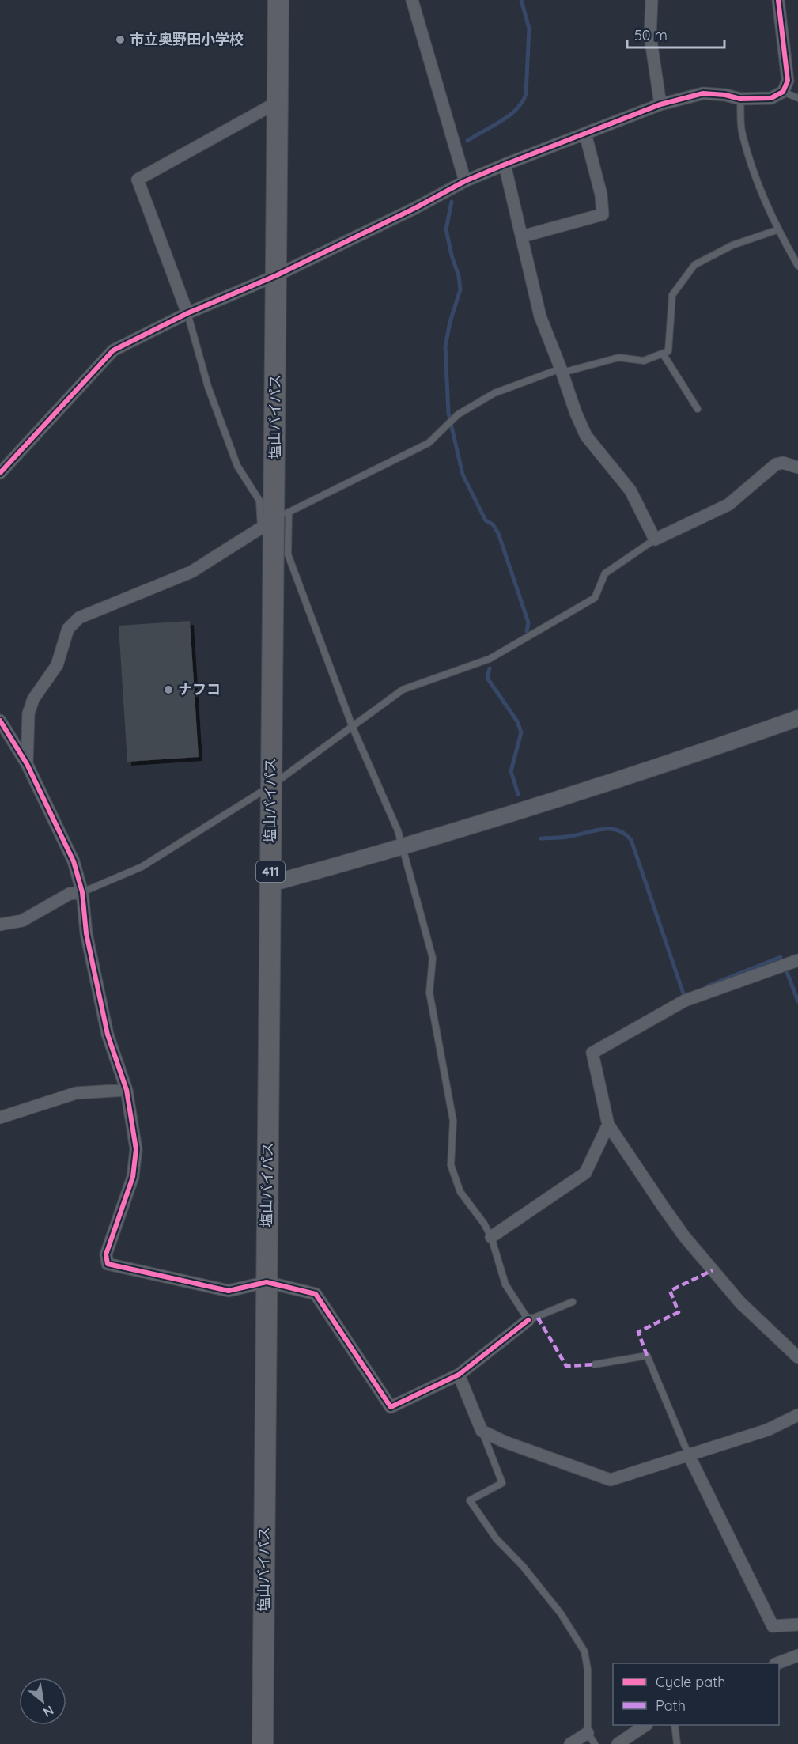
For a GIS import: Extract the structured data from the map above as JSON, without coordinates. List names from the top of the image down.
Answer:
{
  "streets": {
    "highway": ["塩山バイパス", "411"]
  },
  "places": ["市立奥野田小学校", "ナフコ"],
  "legend": ["Cycle path", "Path"],
  "scale_bar": "50 m",
  "north": "bottom right"
}
